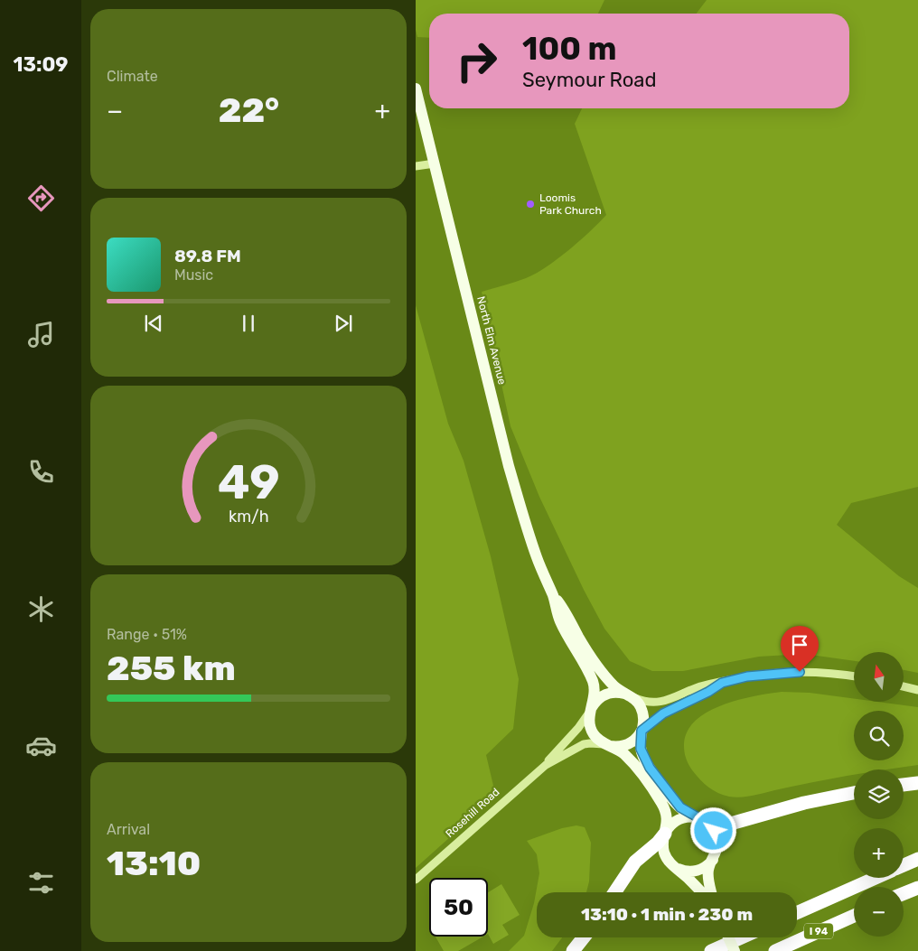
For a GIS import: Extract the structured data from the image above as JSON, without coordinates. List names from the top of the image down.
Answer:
{
  "streets": {
    "highway": ["I 94"],
    "main road": ["North Elm Avenue", "Rosehill Road"]
  },
  "crossings": [
    ["North Elm Avenue", "Rosehill Road"]
  ],
  "places": ["Loomis Park Church"],
  "north": "top",
  "page": {
    "tabs": "13:09",
    "tile": [
      "Climate",
      ["Range · 51%", "255 km"],
      ["Arrival", "13:10"]
    ],
    "turn": ["100 m", "Seymour Road"],
    "heat": ["−", "22°", "+"],
    "song": ["89.8 FM", "Music"],
    "map_buttons": ["+", "−"],
    "limit": "50",
    "trip": "13:10 · 1 min · 230 m",
    "gauge": ["49", "km/h"]
  }
}
